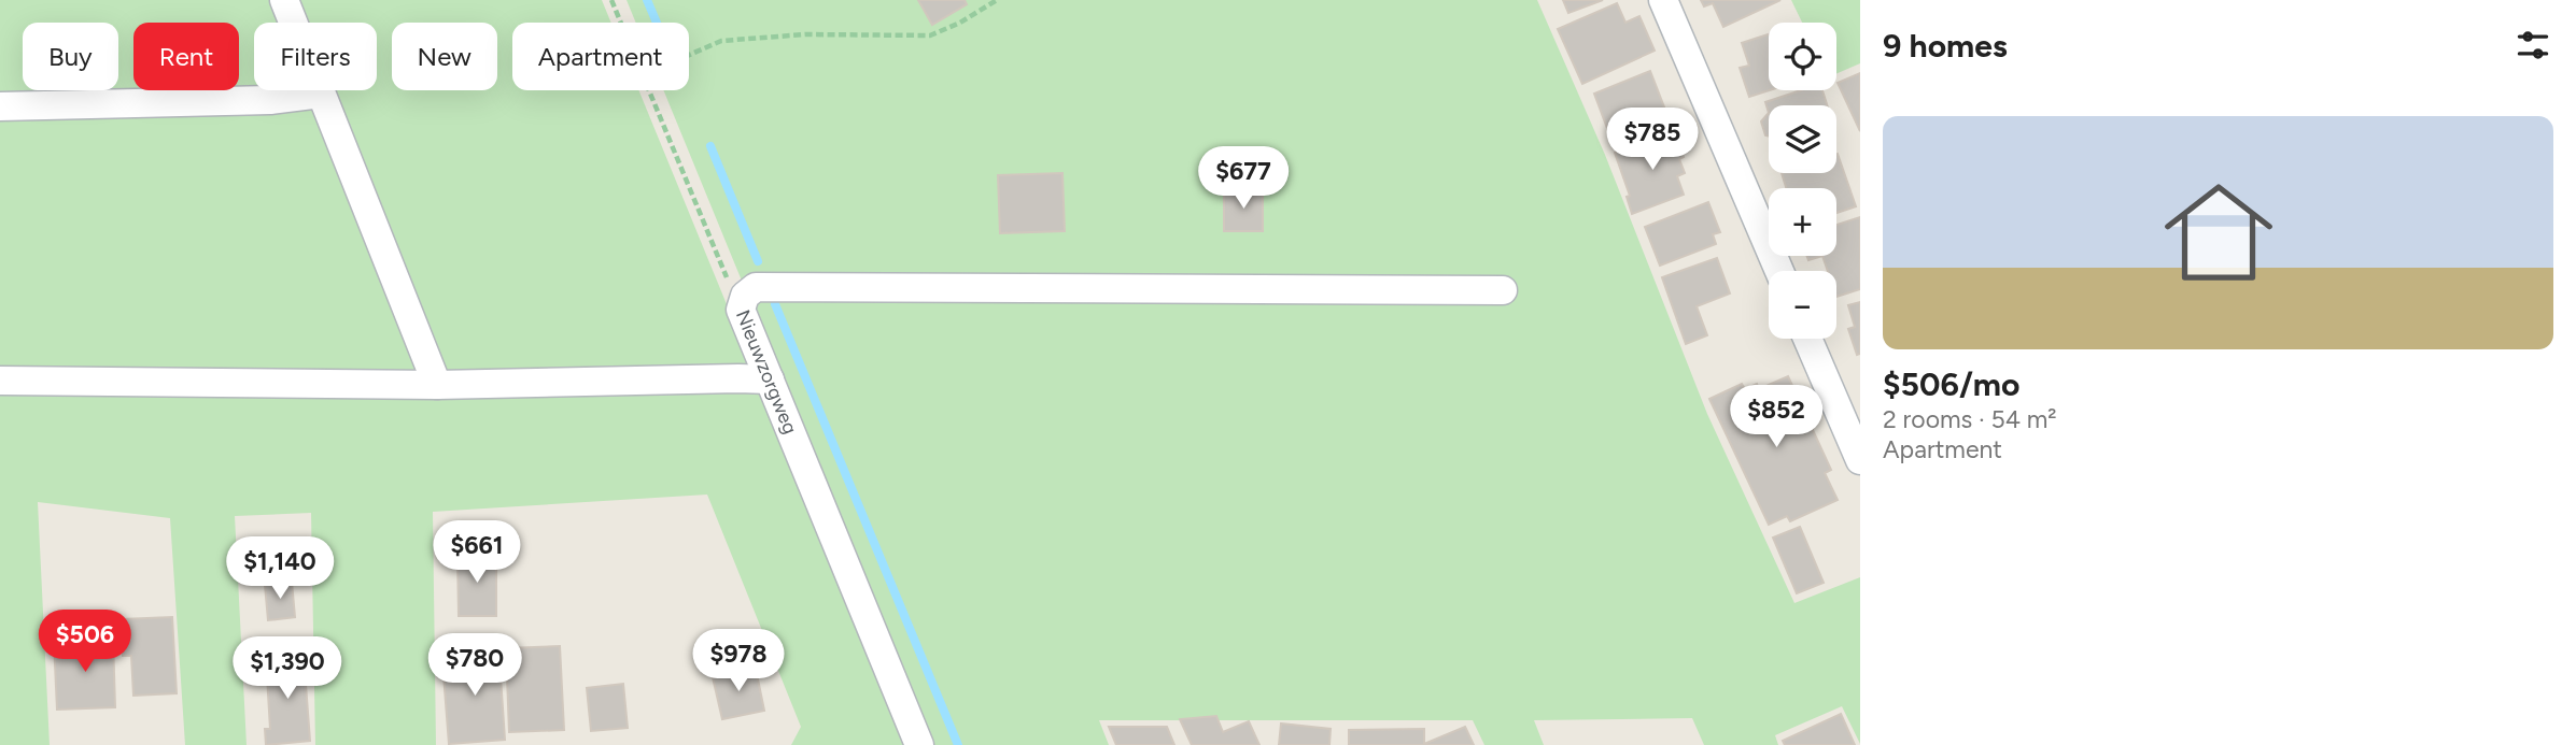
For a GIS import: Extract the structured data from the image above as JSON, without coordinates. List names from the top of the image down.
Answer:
{
  "streets": {
    "street": ["Nieuwzorgweg"]
  },
  "page": {
    "heading": "9 homes",
    "map_buttons": ["+", "−"],
    "chip": [
      "Buy",
      "Rent",
      "Filters",
      "New",
      "Apartment"
    ],
    "list": [
      {
        "name": "$506/mo",
        "note": "2 rooms · 54 m² · Apartment"
      }
    ],
    "price": [
      "$785",
      "$677",
      "$852",
      "$661",
      "$1,140",
      "$506",
      "$978",
      "$780",
      "$1,390"
    ]
  }
}
